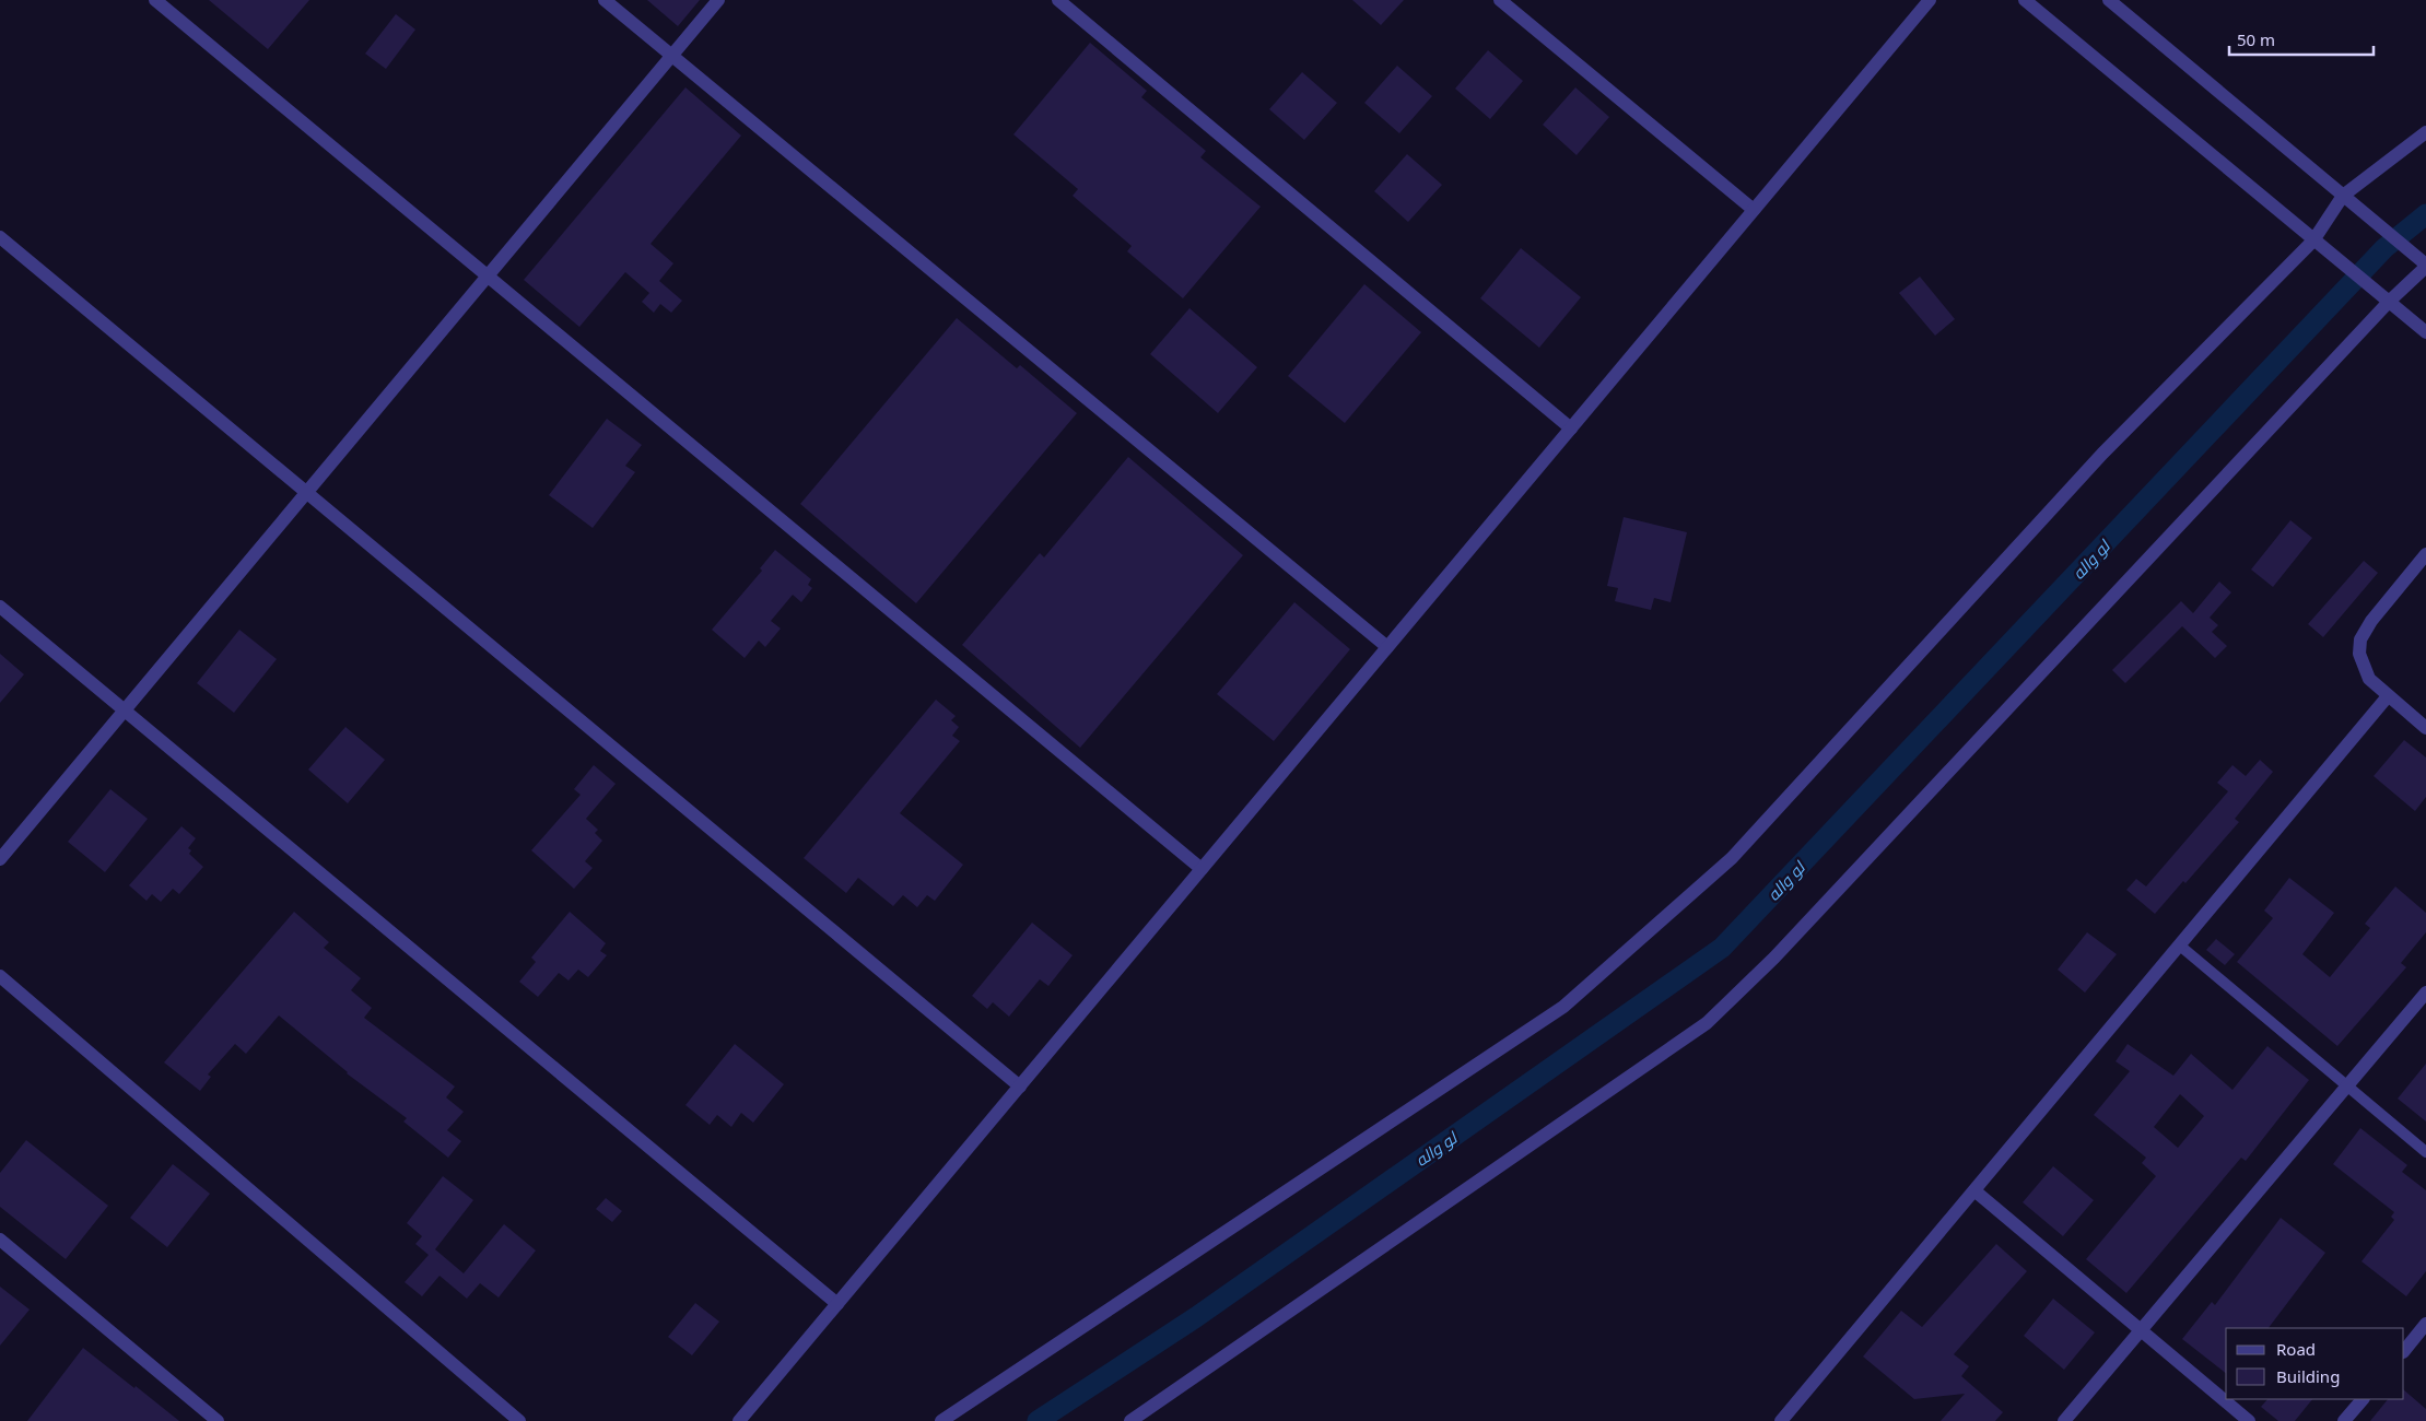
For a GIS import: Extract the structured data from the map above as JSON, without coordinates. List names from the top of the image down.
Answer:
{
  "water": ["لو واله"],
  "legend": ["Road", "Building"],
  "scale_bar": "50 m"
}
